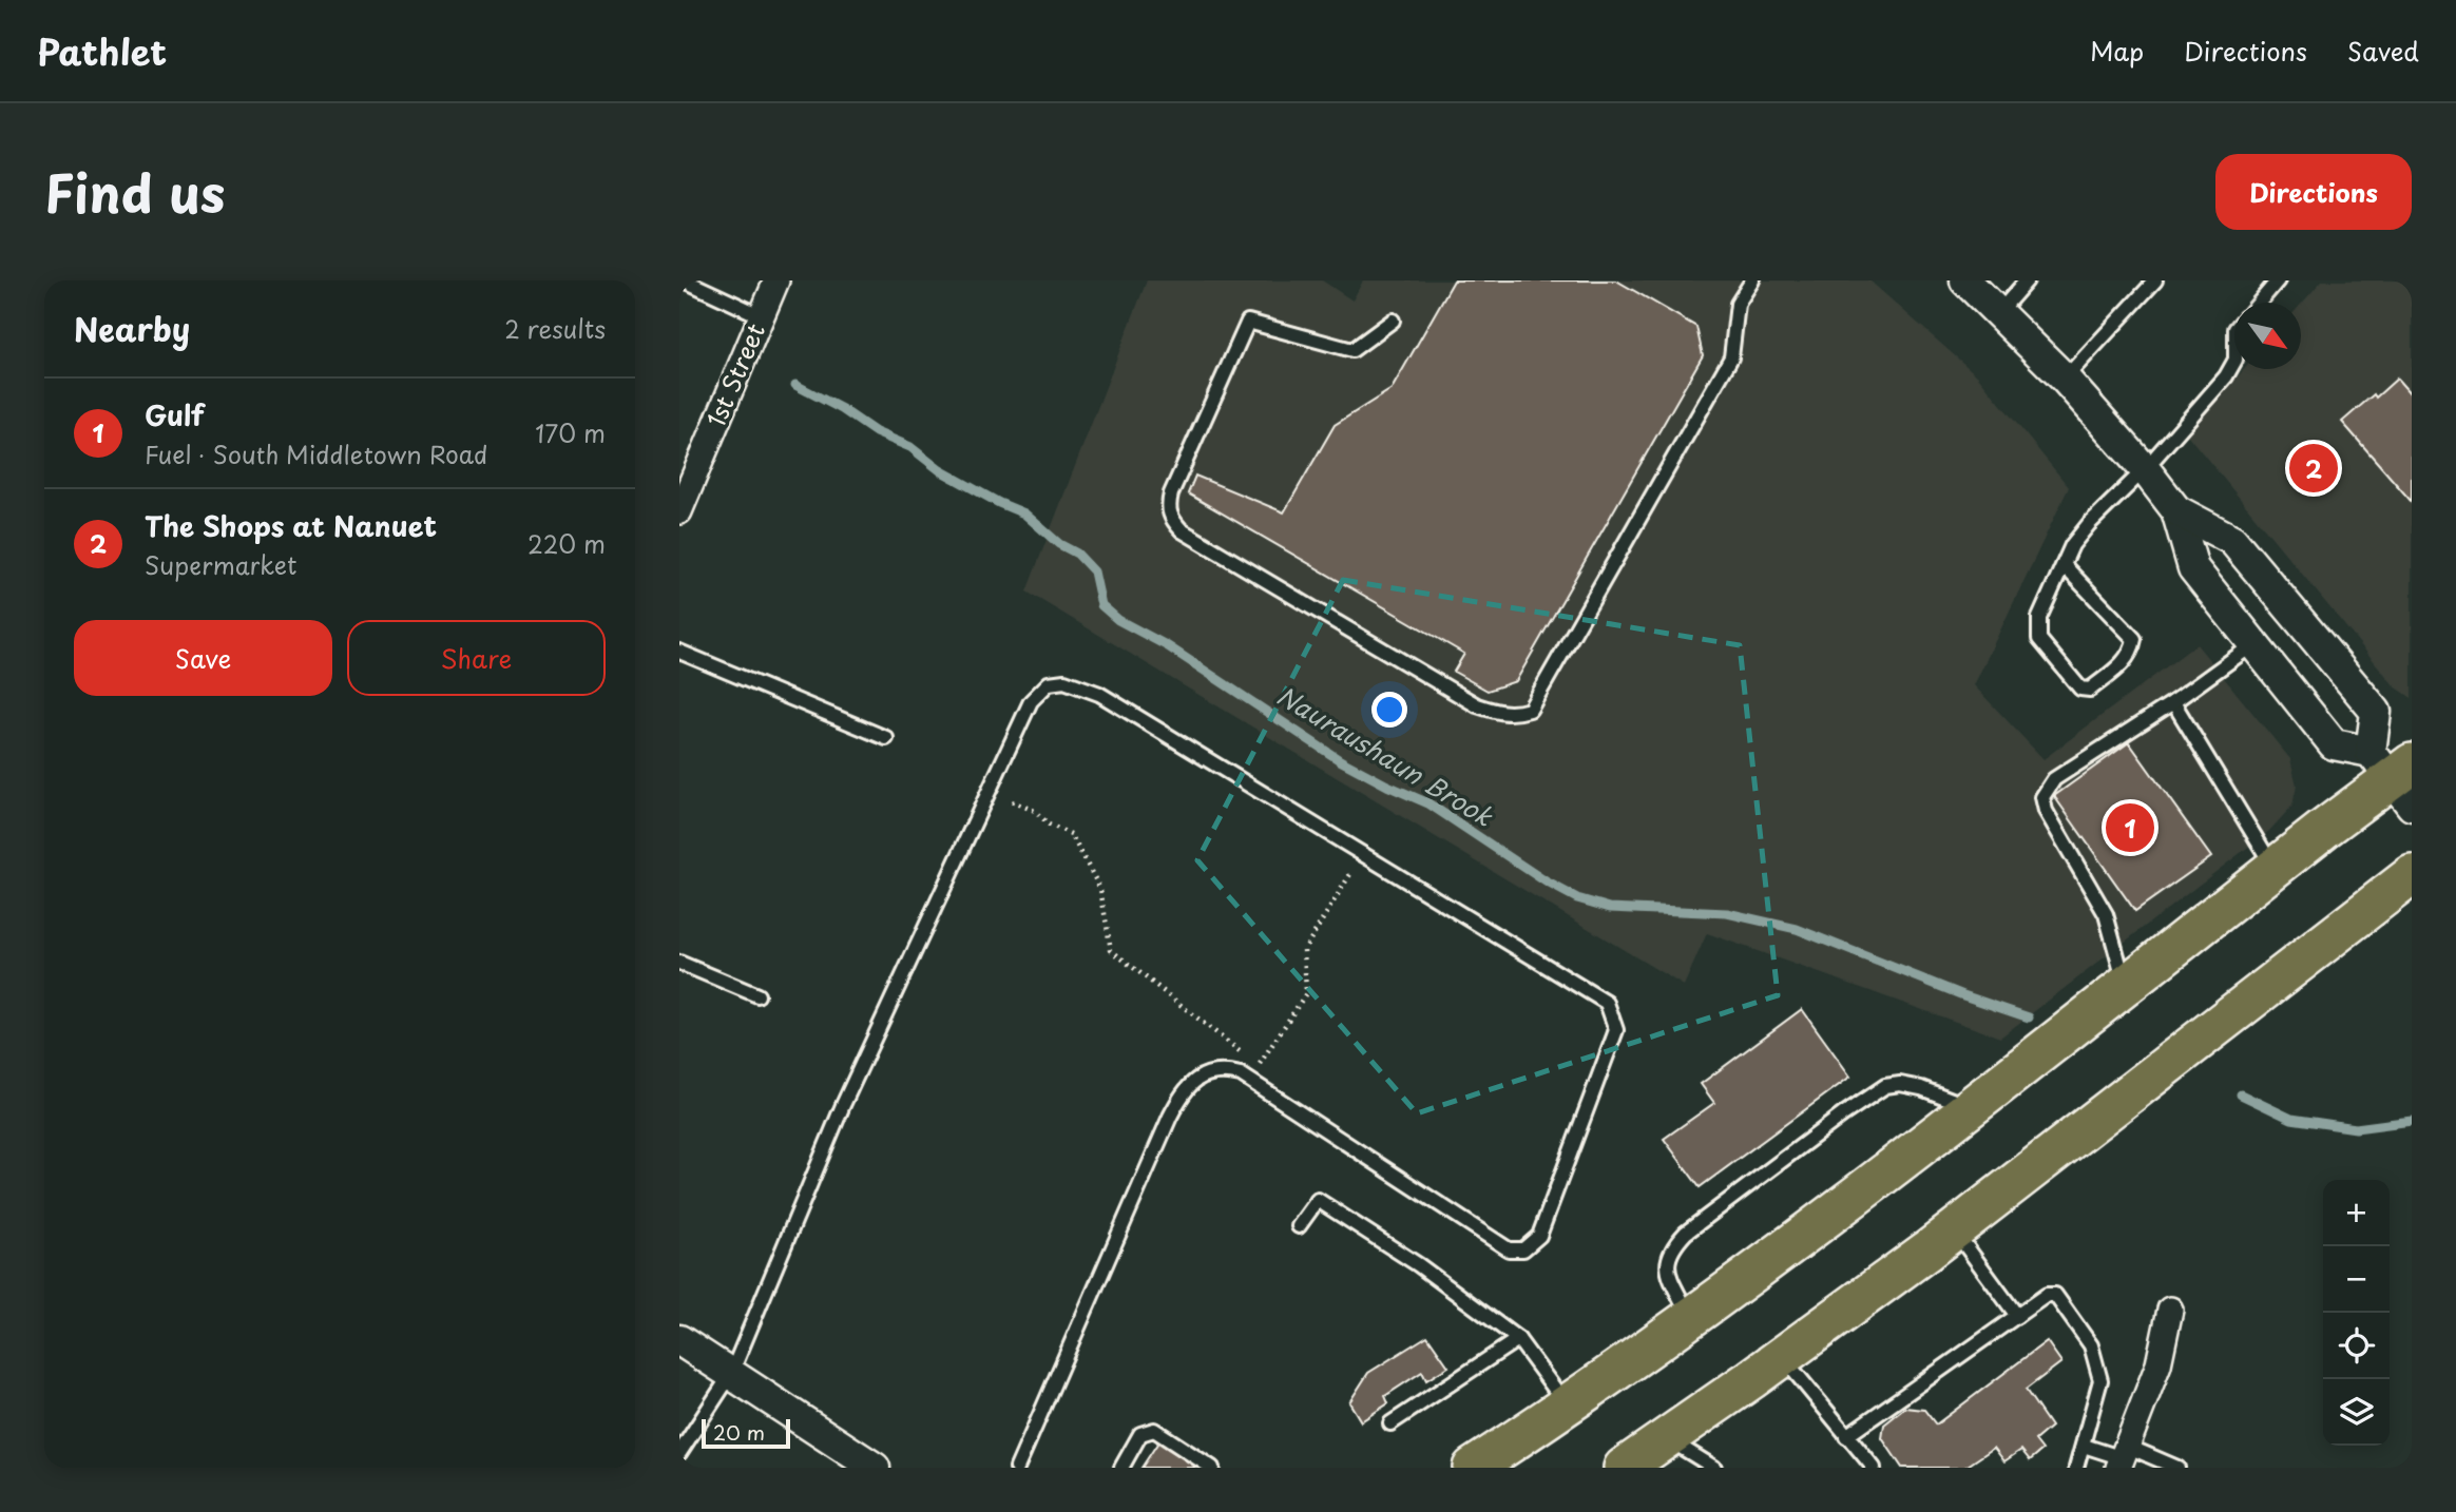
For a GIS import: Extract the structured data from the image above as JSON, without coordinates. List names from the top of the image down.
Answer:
{
  "streets": {
    "street": ["1st Street"]
  },
  "water": ["Nauraushaun Brook"],
  "scale_bar": "20 m",
  "north": "bottom right",
  "page": {
    "header": "Pathlet",
    "nav": ["Map", "Directions", "Saved"],
    "title": "Find us",
    "buttons": [
      "Directions",
      ["Save", "Share"]
    ],
    "heading": ["Nearby", "2 results"],
    "list": [
      {
        "mark": "1",
        "name": "Gulf",
        "note": "Fuel · South Middletown Road",
        "value": "170 m"
      },
      {
        "mark": "2",
        "name": "The Shops at Nanuet",
        "note": "Supermarket",
        "value": "220 m"
      }
    ],
    "pins": ["2", "1"],
    "map_buttons": ["+", "−"],
    "scale": "20 m"
  }
}
